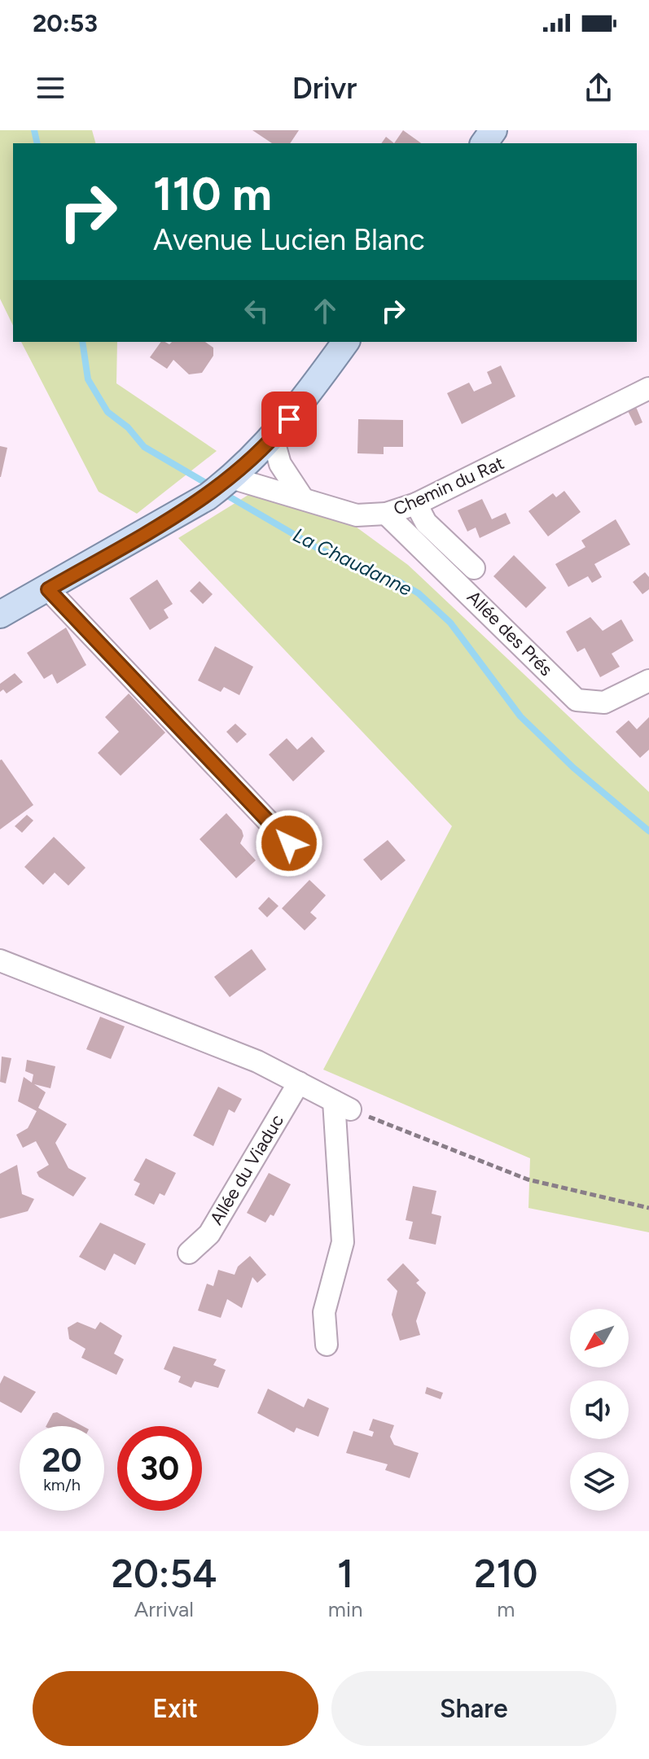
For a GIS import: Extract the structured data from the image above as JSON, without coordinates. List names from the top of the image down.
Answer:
{
  "streets": {
    "street": ["Chemin du Rat", "Allée des Prés", "Allée du Viaduc"]
  },
  "crossings": [
    ["Chemin du Rat", "Allée des Prés"]
  ],
  "water": ["La Chaudanne"],
  "north": "bottom left",
  "page": {
    "status": "20:53",
    "header": "Drivr",
    "turn": ["110 m", "Avenue Lucien Blanc"],
    "speed": "20 km/h",
    "limit": "30",
    "eta": [
      "20:54",
      "Arrival",
      "1",
      "min",
      "210",
      "m"
    ],
    "buttons": ["Exit", "Share"]
  }
}
